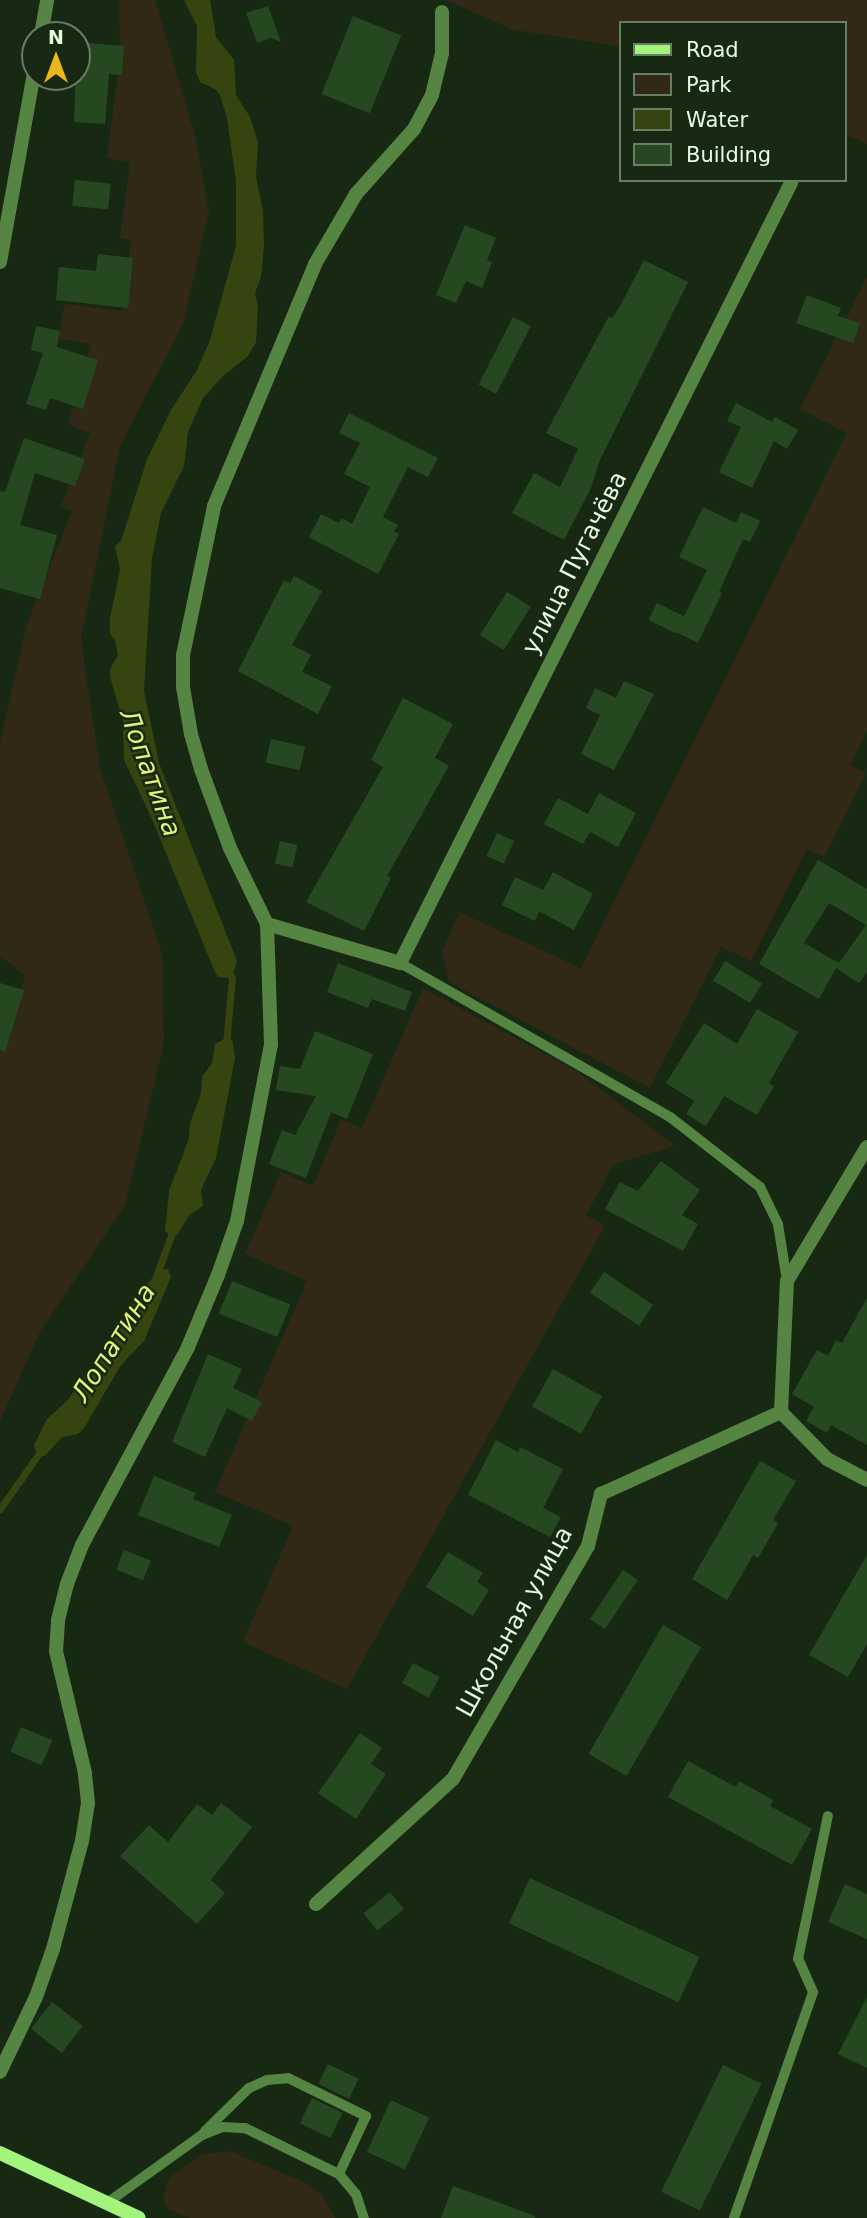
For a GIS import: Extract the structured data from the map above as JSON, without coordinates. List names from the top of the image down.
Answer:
{
  "streets": {
    "street": ["улица Пугачёва", "Школьная улица"]
  },
  "water": ["Лопатина"],
  "legend": [
    "Road",
    "Park",
    "Water",
    "Building"
  ],
  "north": "top"
}
